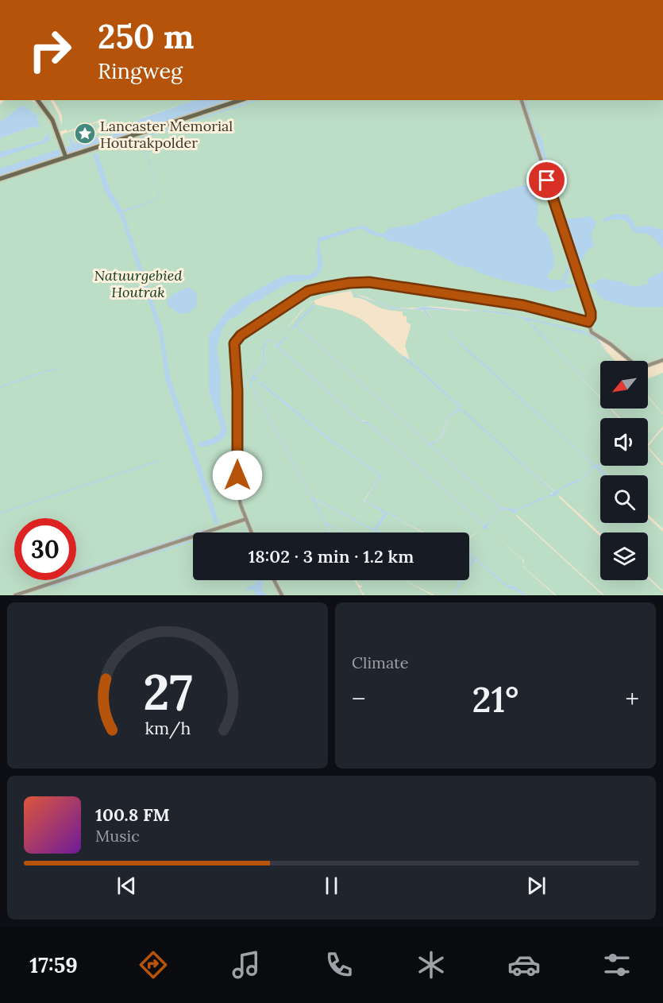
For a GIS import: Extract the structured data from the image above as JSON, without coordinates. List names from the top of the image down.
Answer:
{
  "parks": ["Natuurgebied Houtrak"],
  "places": {
    "place": ["Lancaster Memorial Houtrakpolder"]
  },
  "north": "bottom left",
  "page": {
    "turn": ["250 m", "Ringweg"],
    "limit": "30",
    "trip": "18:02 · 3 min · 1.2 km",
    "tile": "Climate",
    "heat": ["−", "21°", "+"],
    "song": ["100.8 FM", "Music"],
    "tabs": "17:59",
    "gauge": ["27", "km/h"]
  }
}
